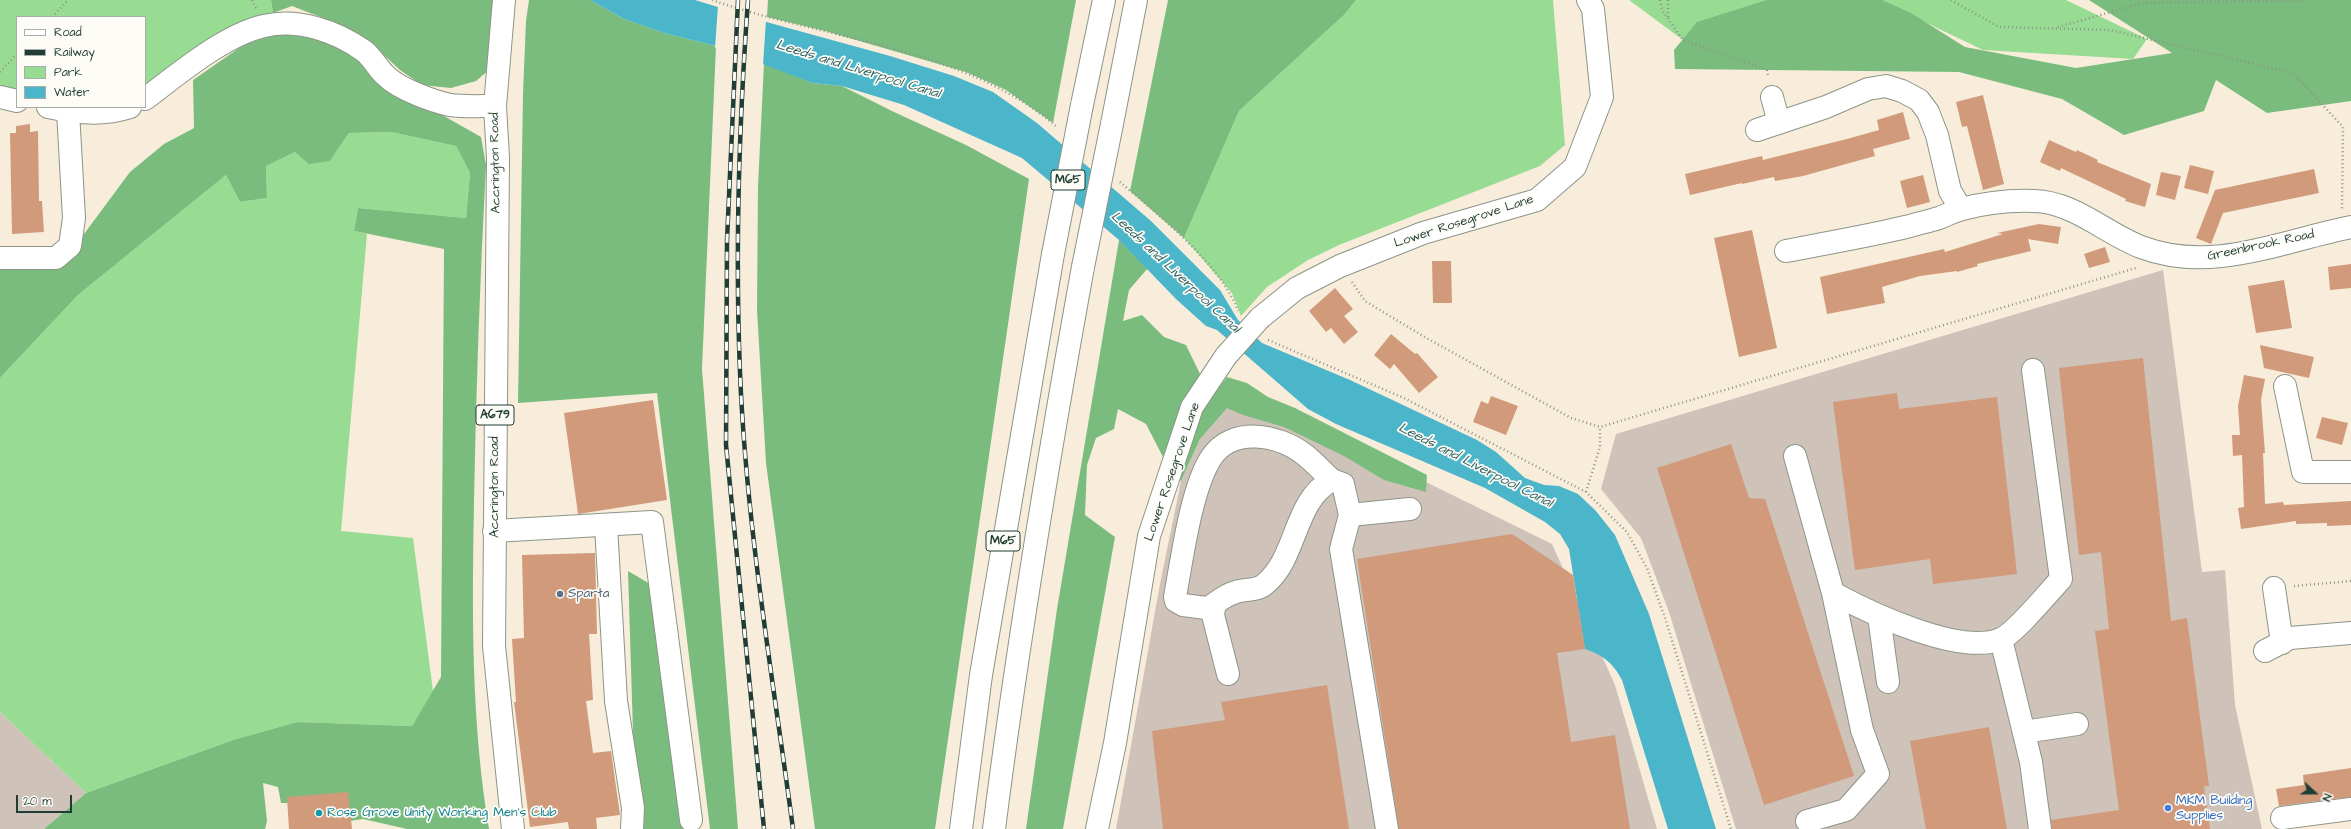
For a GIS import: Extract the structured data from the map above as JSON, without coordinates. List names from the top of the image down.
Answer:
{
  "streets": {
    "main road": [
      "Accrington Road",
      "M65",
      "Lower Rosegrove Lane",
      "Greenbrook Road",
      "A679"
    ]
  },
  "water": ["Leeds and Liverpool Canal"],
  "places": ["Sparta", "MKM Building Supplies", "Rose Grove Unity Working Men's Club"],
  "legend": [
    "Road",
    "Railway",
    "Park",
    "Water"
  ],
  "scale_bar": "20 m",
  "north": "right"
}
